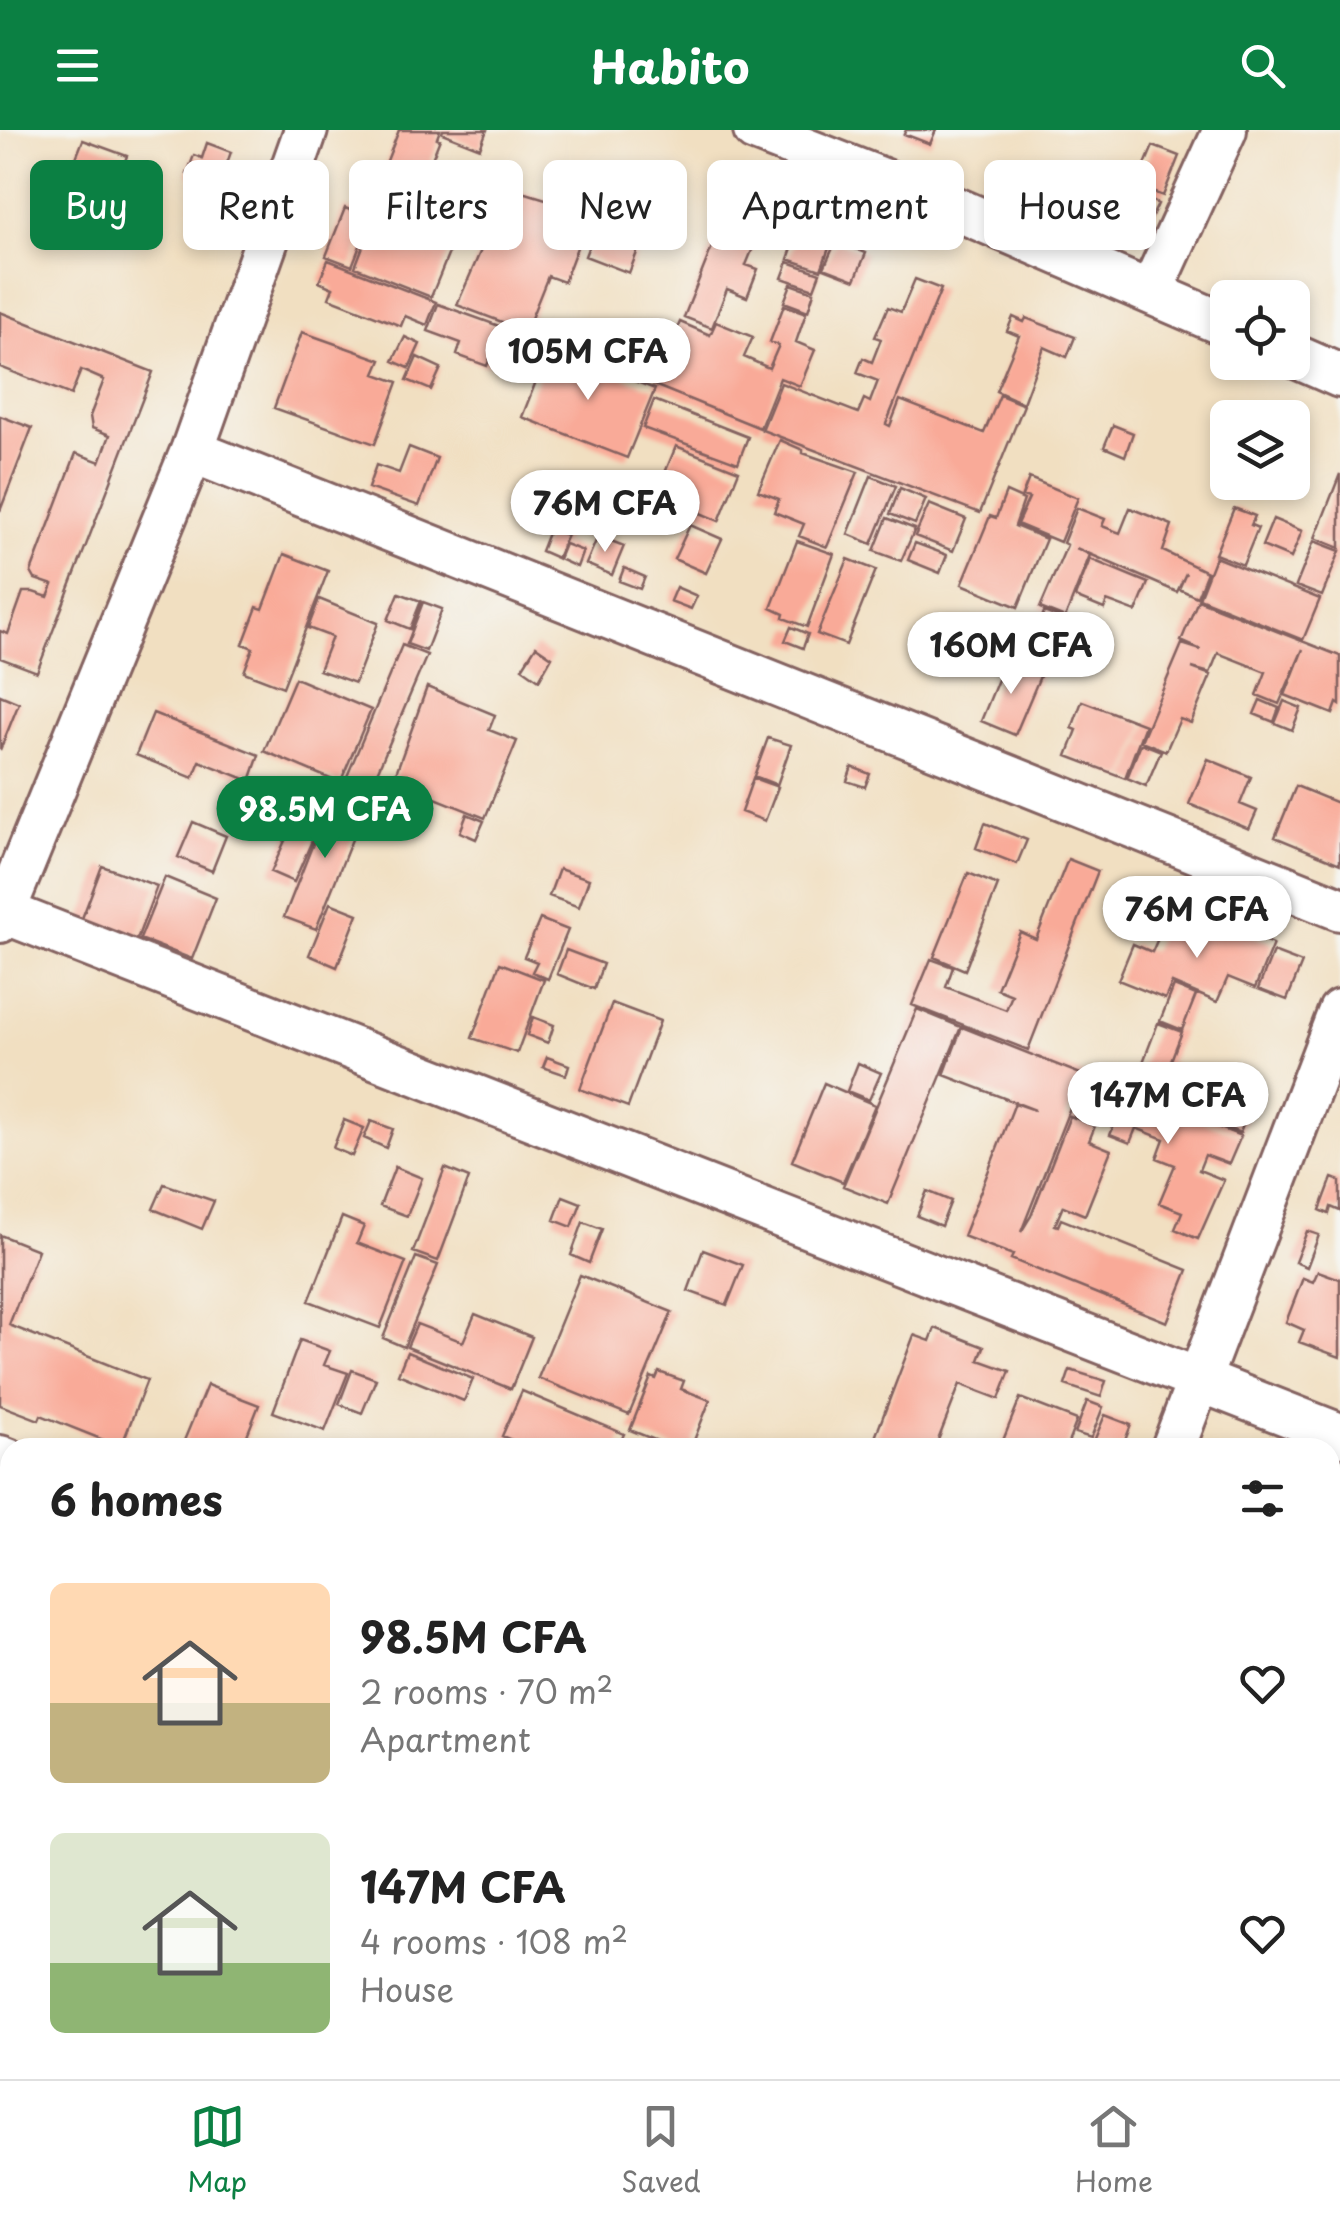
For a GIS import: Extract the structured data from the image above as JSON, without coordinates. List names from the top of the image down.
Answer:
{
  "page": {
    "header": "Habito",
    "chip": [
      "Buy",
      "Rent",
      "Filters",
      "New",
      "Apartment",
      "House"
    ],
    "price": [
      "105M CFA",
      "76M CFA",
      "160M CFA",
      "98.5M CFA",
      "76M CFA",
      "147M CFA"
    ],
    "heading": "6 homes",
    "list": [
      {
        "name": "98.5M CFA",
        "note": "2 rooms · 70 m² · Apartment"
      },
      {
        "name": "147M CFA",
        "note": "4 rooms · 108 m² · House"
      }
    ],
    "tabs": ["Map", "Saved", "Home"]
  }
}
